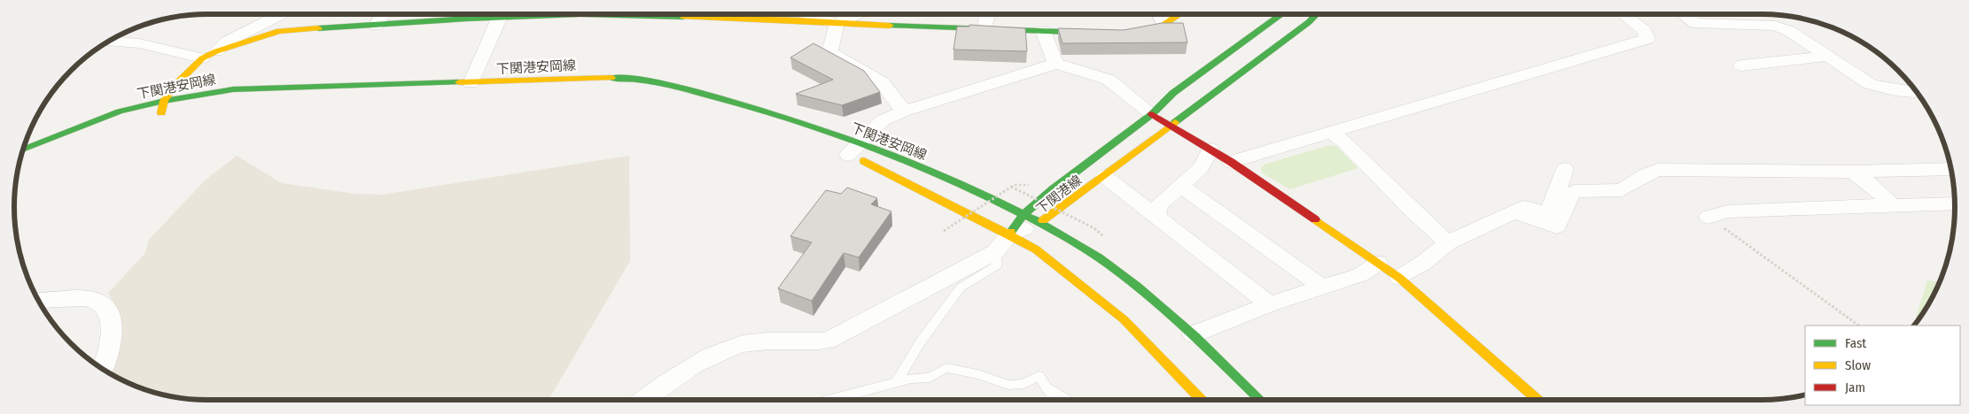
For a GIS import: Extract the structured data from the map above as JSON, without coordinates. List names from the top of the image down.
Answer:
{
  "streets": {
    "main road": ["下関港安岡線", "下関港線"]
  },
  "crossings": [
    ["下関港安岡線", "下関港線"]
  ],
  "legend": ["Fast", "Slow", "Jam"]
}
